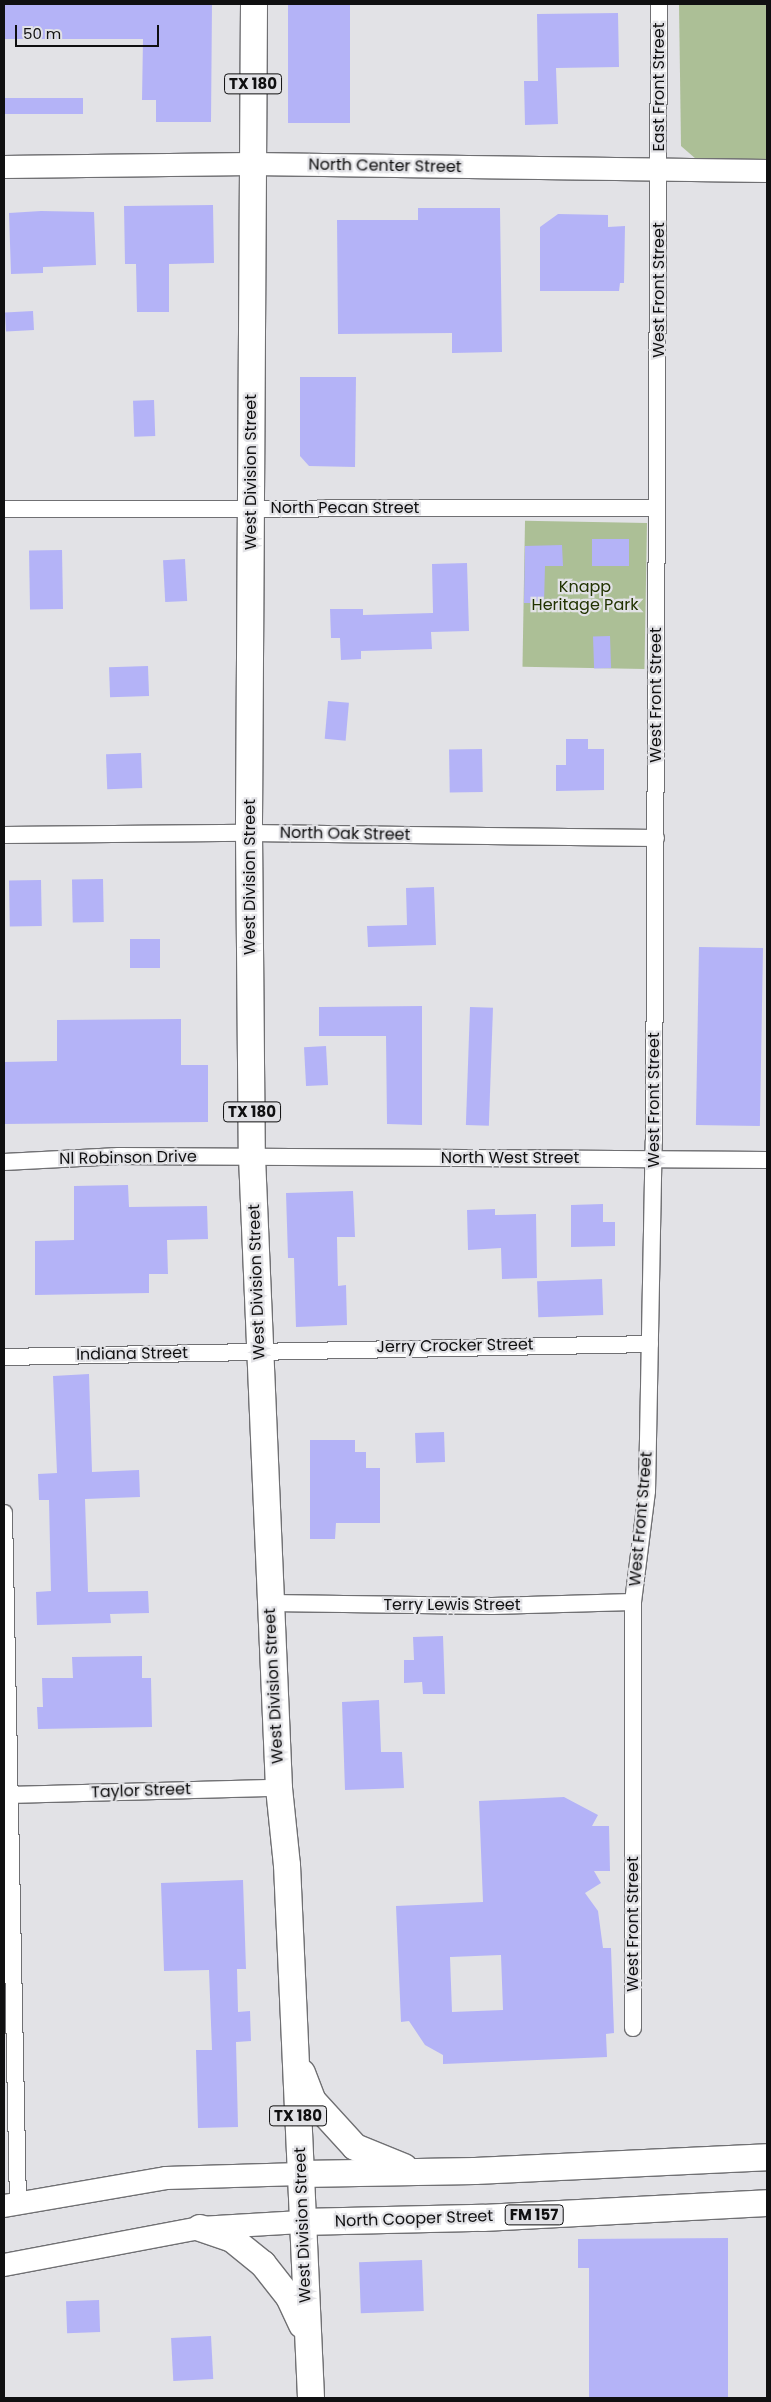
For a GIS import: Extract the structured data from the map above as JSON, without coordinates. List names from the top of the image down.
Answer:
{
  "streets": {
    "main road": [
      "TX 180",
      "North Center Street",
      "West Division Street",
      "FM 157",
      "North Cooper Street"
    ],
    "street": [
      "East Front Street",
      "West Front Street",
      "North Pecan Street",
      "North Oak Street",
      "Nl Robinson Drive",
      "North West Street",
      "Jerry Crocker Street",
      "Indiana Street",
      "Terry Lewis Street",
      "Taylor Street"
    ]
  },
  "crossings": [
    ["TX 180", "North Center Street"],
    ["TX 180", "West Division Street"],
    ["East Front Street", "North Center Street"],
    ["East Front Street", "West Front Street"],
    ["North Center Street", "West Front Street"],
    ["North Center Street", "West Division Street"],
    ["West Front Street", "North Pecan Street"],
    ["West Front Street", "North Oak Street"],
    ["West Front Street", "North West Street"],
    ["West Front Street", "Jerry Crocker Street"],
    ["West Front Street", "Terry Lewis Street"],
    ["West Division Street", "North Pecan Street"],
    ["West Division Street", "North Oak Street"],
    ["West Division Street", "Nl Robinson Drive"],
    ["West Division Street", "North West Street"],
    ["West Division Street", "Jerry Crocker Street"],
    ["West Division Street", "Indiana Street"],
    ["West Division Street", "Terry Lewis Street"],
    ["West Division Street", "Taylor Street"],
    ["West Division Street", "North Cooper Street"],
    ["Nl Robinson Drive", "North West Street"],
    ["Jerry Crocker Street", "Indiana Street"]
  ],
  "parks": ["Knapp Heritage Park"],
  "scale_bar": "50 m"
}
